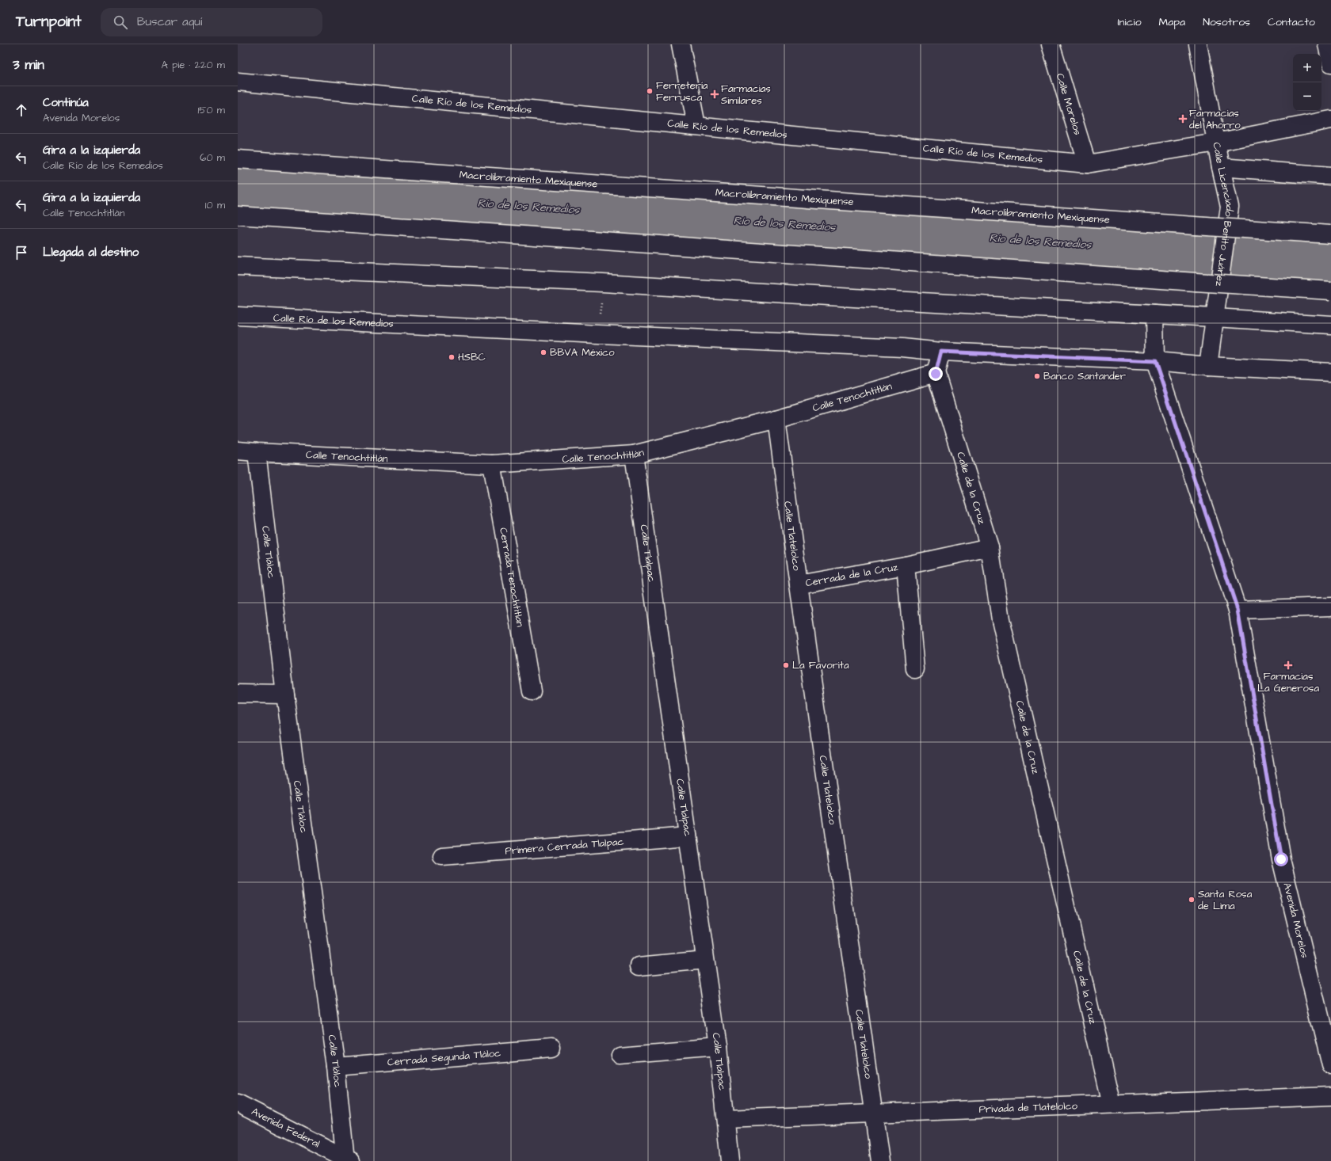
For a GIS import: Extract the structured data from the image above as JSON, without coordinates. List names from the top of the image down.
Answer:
{
  "streets": {
    "main road": [
      "Calle Río de los Remedios",
      "Calle Morelos",
      "Macrolibramiento Mexiquense",
      "Calle Licenciado Benito Juárez",
      "Calle Tenochtitlán",
      "Calle de la Cruz",
      "Calle Tlatelolco",
      "Calle Tláloc",
      "Calle Tlalpac",
      "Cerrada de la Cruz",
      "Cerrada Tenochtitlan",
      "Primera Cerrada Tlalpac",
      "Avenida Morelos",
      "Cerrada Segunda Tláloc",
      "Privada de Tlatelolco",
      "Avenida Federal"
    ]
  },
  "crossings": [
    ["Calle Río de los Remedios", "Calle Morelos"],
    ["Calle Río de los Remedios", "Calle Licenciado Benito Juárez"],
    ["Calle Río de los Remedios", "Avenida Morelos"],
    ["Calle Tenochtitlán", "Calle de la Cruz"],
    ["Calle Tenochtitlán", "Calle Tlatelolco"],
    ["Calle Tenochtitlán", "Calle Tláloc"],
    ["Calle Tenochtitlán", "Calle Tlalpac"],
    ["Calle Tenochtitlán", "Cerrada Tenochtitlan"],
    ["Calle de la Cruz", "Cerrada de la Cruz"],
    ["Calle de la Cruz", "Privada de Tlatelolco"],
    ["Calle Tlatelolco", "Cerrada de la Cruz"],
    ["Calle Tlatelolco", "Privada de Tlatelolco"],
    ["Calle Tláloc", "Cerrada Segunda Tláloc"],
    ["Calle Tláloc", "Avenida Federal"],
    ["Calle Tlalpac", "Primera Cerrada Tlalpac"],
    ["Calle Tlalpac", "Privada de Tlatelolco"]
  ],
  "water": ["Río de los Remedios"],
  "places": {
    "other": [
      "Ferretería Ferrusca",
      "BBVA México",
      "HSBC",
      "Banco Santander",
      "La Favorita",
      "Santa Rosa de Lima"
    ],
    "health": ["Farmacias Similares", "Farmacias del Ahorro", "Farmacias La Generosa"]
  },
  "page": {
    "header": "Turnpoint",
    "search": "Buscar aquí",
    "nav": [
      "Inicio",
      "Mapa",
      "Nosotros",
      "Contacto"
    ],
    "heading": ["3 min", "A pie · 220 m"],
    "map_buttons": ["+", "−"],
    "list": [
      ["Continúa", "Avenida Morelos", "150 m"],
      ["Gira a la izquierda", "Calle Río de los Remedios", "60 m"],
      ["Gira a la izquierda", "Calle Tenochtitlán", "10 m"],
      "Llegada al destino"
    ]
  }
}
